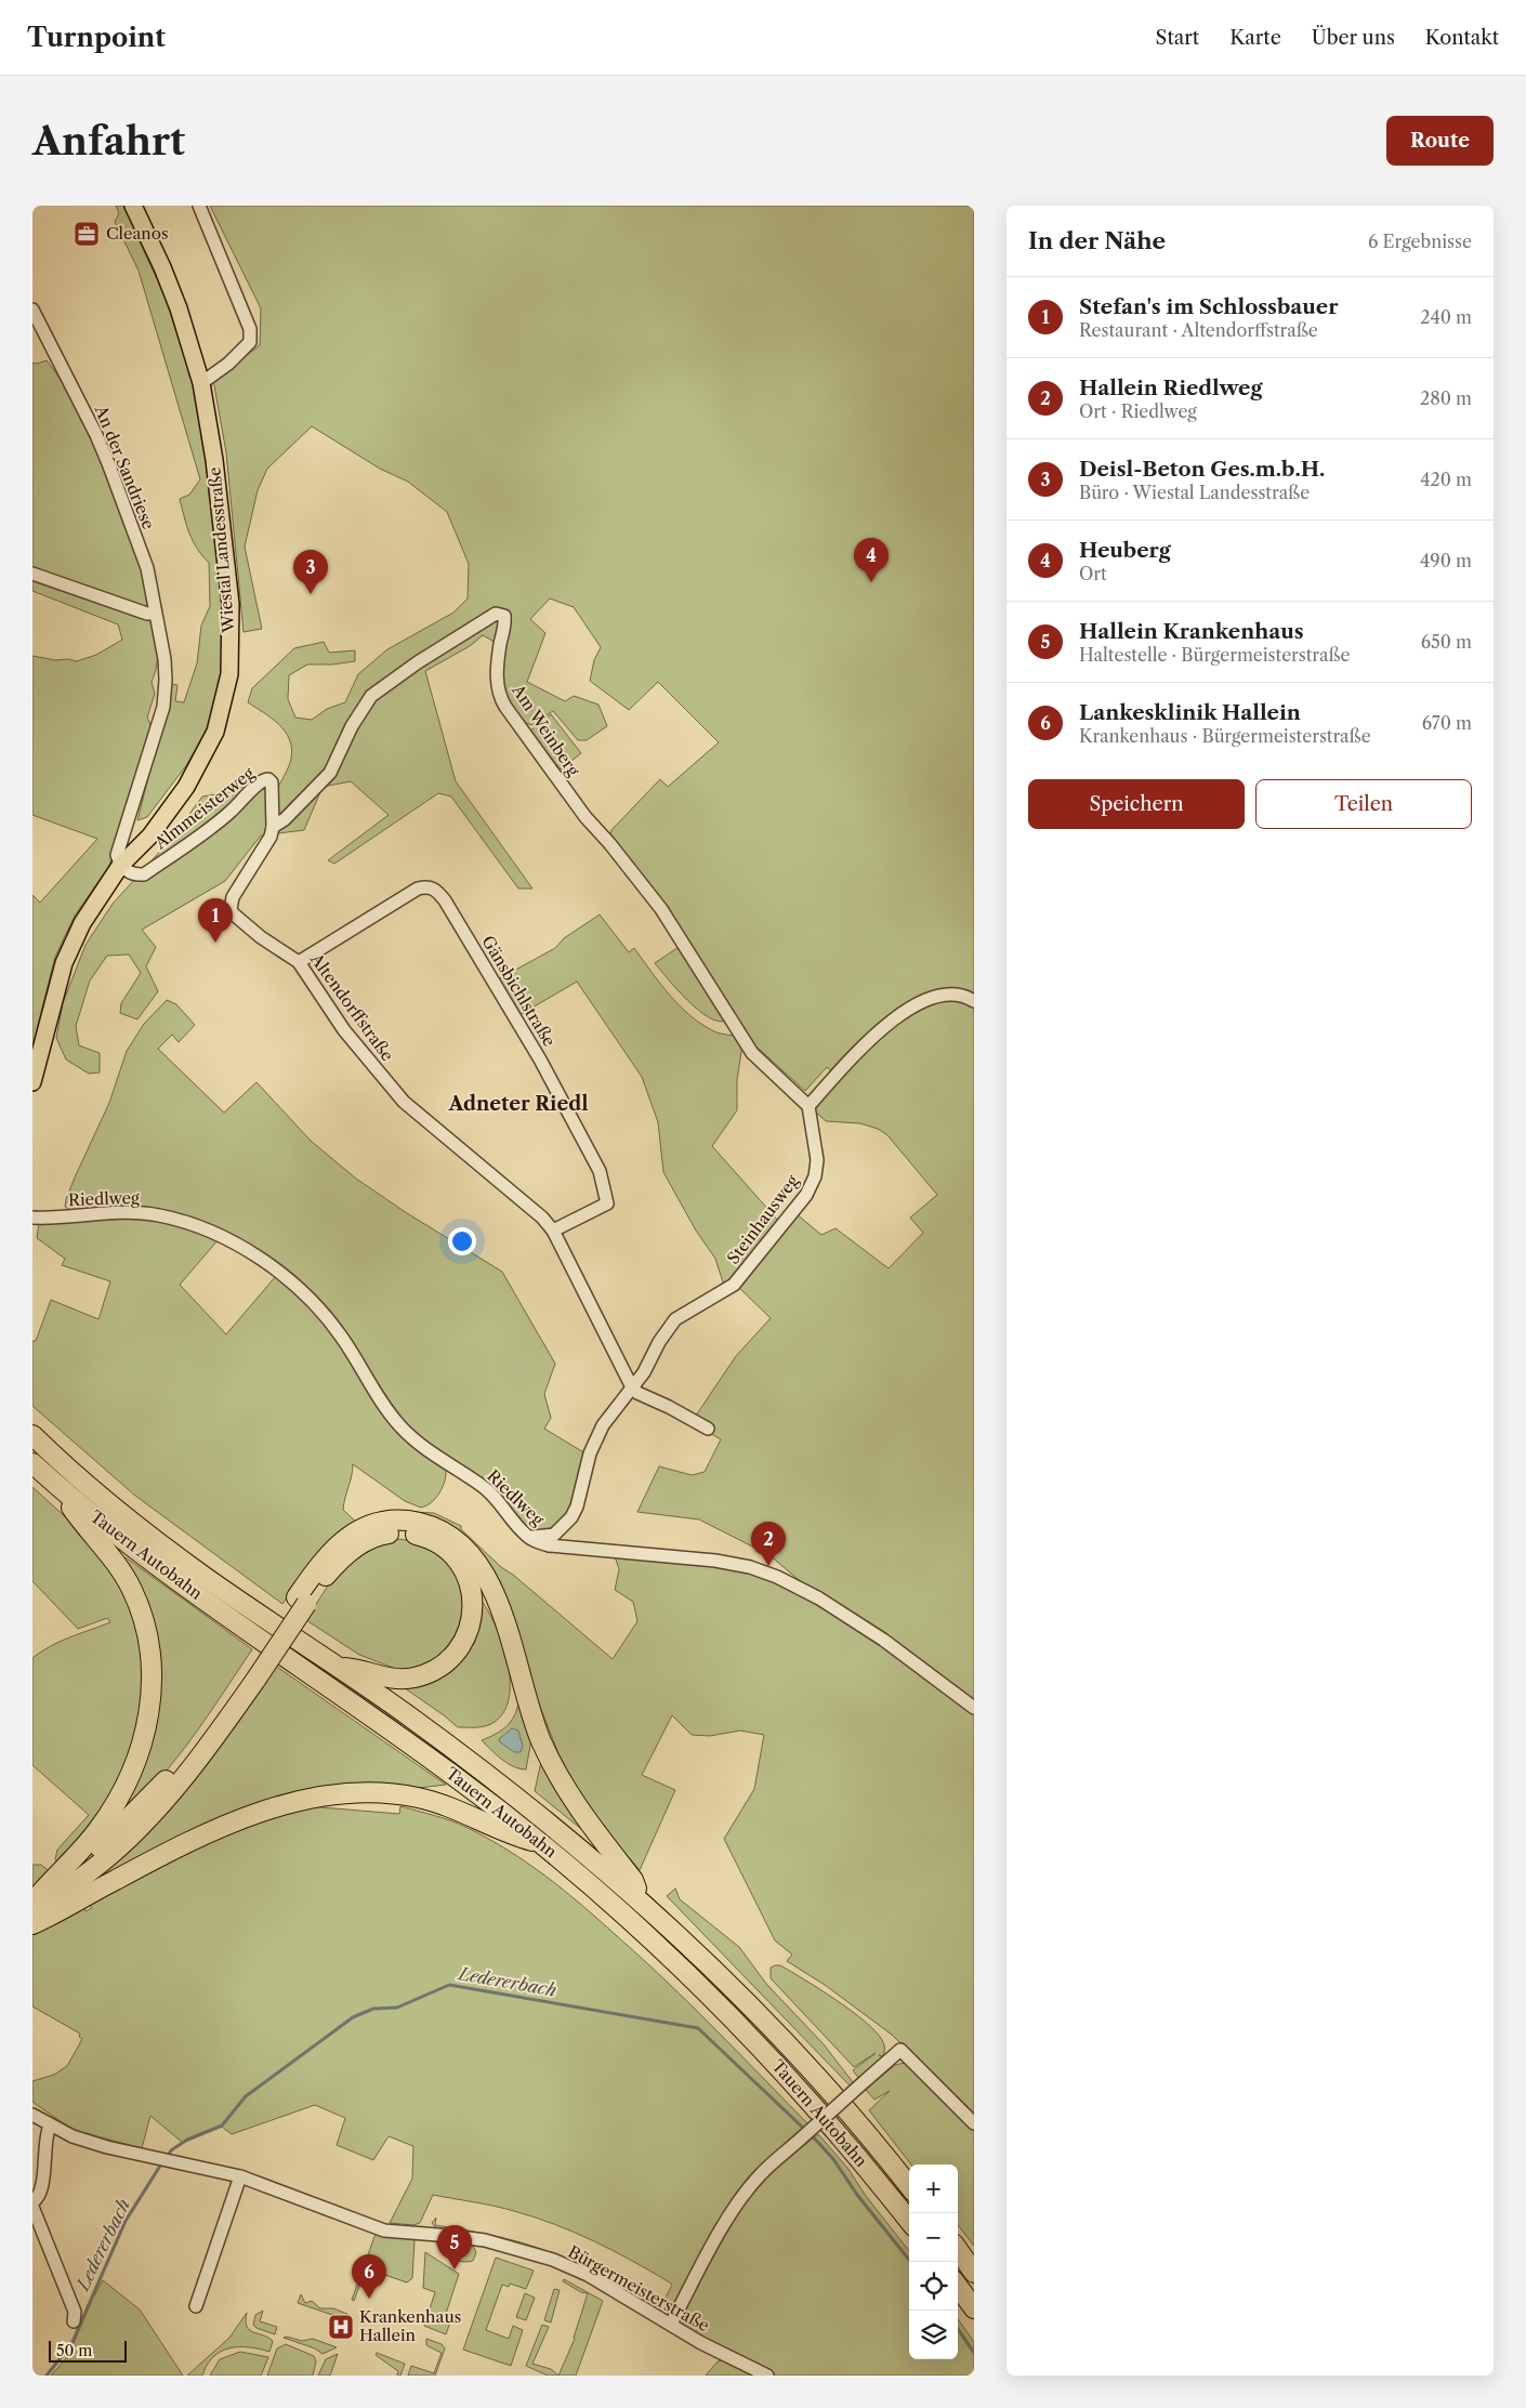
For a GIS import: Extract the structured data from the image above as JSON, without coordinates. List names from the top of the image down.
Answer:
{
  "streets": {
    "highway": ["Tauern Autobahn"],
    "main road": ["Wiestal Landesstraße"],
    "street": [
      "An der Sandriese",
      "Am Weinberg",
      "Almmeisterweg",
      "Gänsbichlstraße",
      "Altendorffstraße",
      "Riedlweg",
      "Steinhausweg",
      "Bürgermeisterstraße"
    ]
  },
  "crossings": [
    ["An der Sandriese", "Wiestal Landesstraße"],
    ["An der Sandriese", "Almmeisterweg"],
    ["Wiestal Landesstraße", "Almmeisterweg"],
    ["Am Weinberg", "Almmeisterweg"],
    ["Am Weinberg", "Steinhausweg"],
    ["Almmeisterweg", "Altendorffstraße"],
    ["Gänsbichlstraße", "Altendorffstraße"],
    ["Altendorffstraße", "Steinhausweg"],
    ["Riedlweg", "Steinhausweg"]
  ],
  "districts": ["Adneter Riedl"],
  "water": ["Ledererbach"],
  "places": {
    "office": ["Cleanos"],
    "hospital": ["Krankenhaus Hallein"]
  },
  "scale_bar": "50 m",
  "page": {
    "header": "Turnpoint",
    "nav": [
      "Start",
      "Karte",
      "Über uns",
      "Kontakt"
    ],
    "buttons": [
      "Route",
      ["Speichern", "Teilen"]
    ],
    "title": "Anfahrt",
    "heading": ["In der Nähe", "6 Ergebnisse"],
    "list": [
      {
        "mark": "1",
        "name": "Stefan's im Schlossbauer",
        "note": "Restaurant · Altendorffstraße",
        "value": "240 m"
      },
      {
        "mark": "2",
        "name": "Hallein Riedlweg",
        "note": "Ort · Riedlweg",
        "value": "280 m"
      },
      {
        "mark": "3",
        "name": "Deisl-Beton Ges.m.b.H.",
        "note": "Büro · Wiestal Landesstraße",
        "value": "420 m"
      },
      {
        "mark": "4",
        "name": "Heuberg",
        "note": "Ort",
        "value": "490 m"
      },
      {
        "mark": "5",
        "name": "Hallein Krankenhaus",
        "note": "Haltestelle · Bürgermeisterstraße",
        "value": "650 m"
      },
      {
        "mark": "6",
        "name": "Lankesklinik Hallein",
        "note": "Krankenhaus · Bürgermeisterstraße",
        "value": "670 m"
      }
    ],
    "pins": [
      "4",
      "3",
      "1",
      "2",
      "5",
      "6"
    ],
    "map_buttons": ["+", "−"],
    "scale": "50 m"
  }
}
